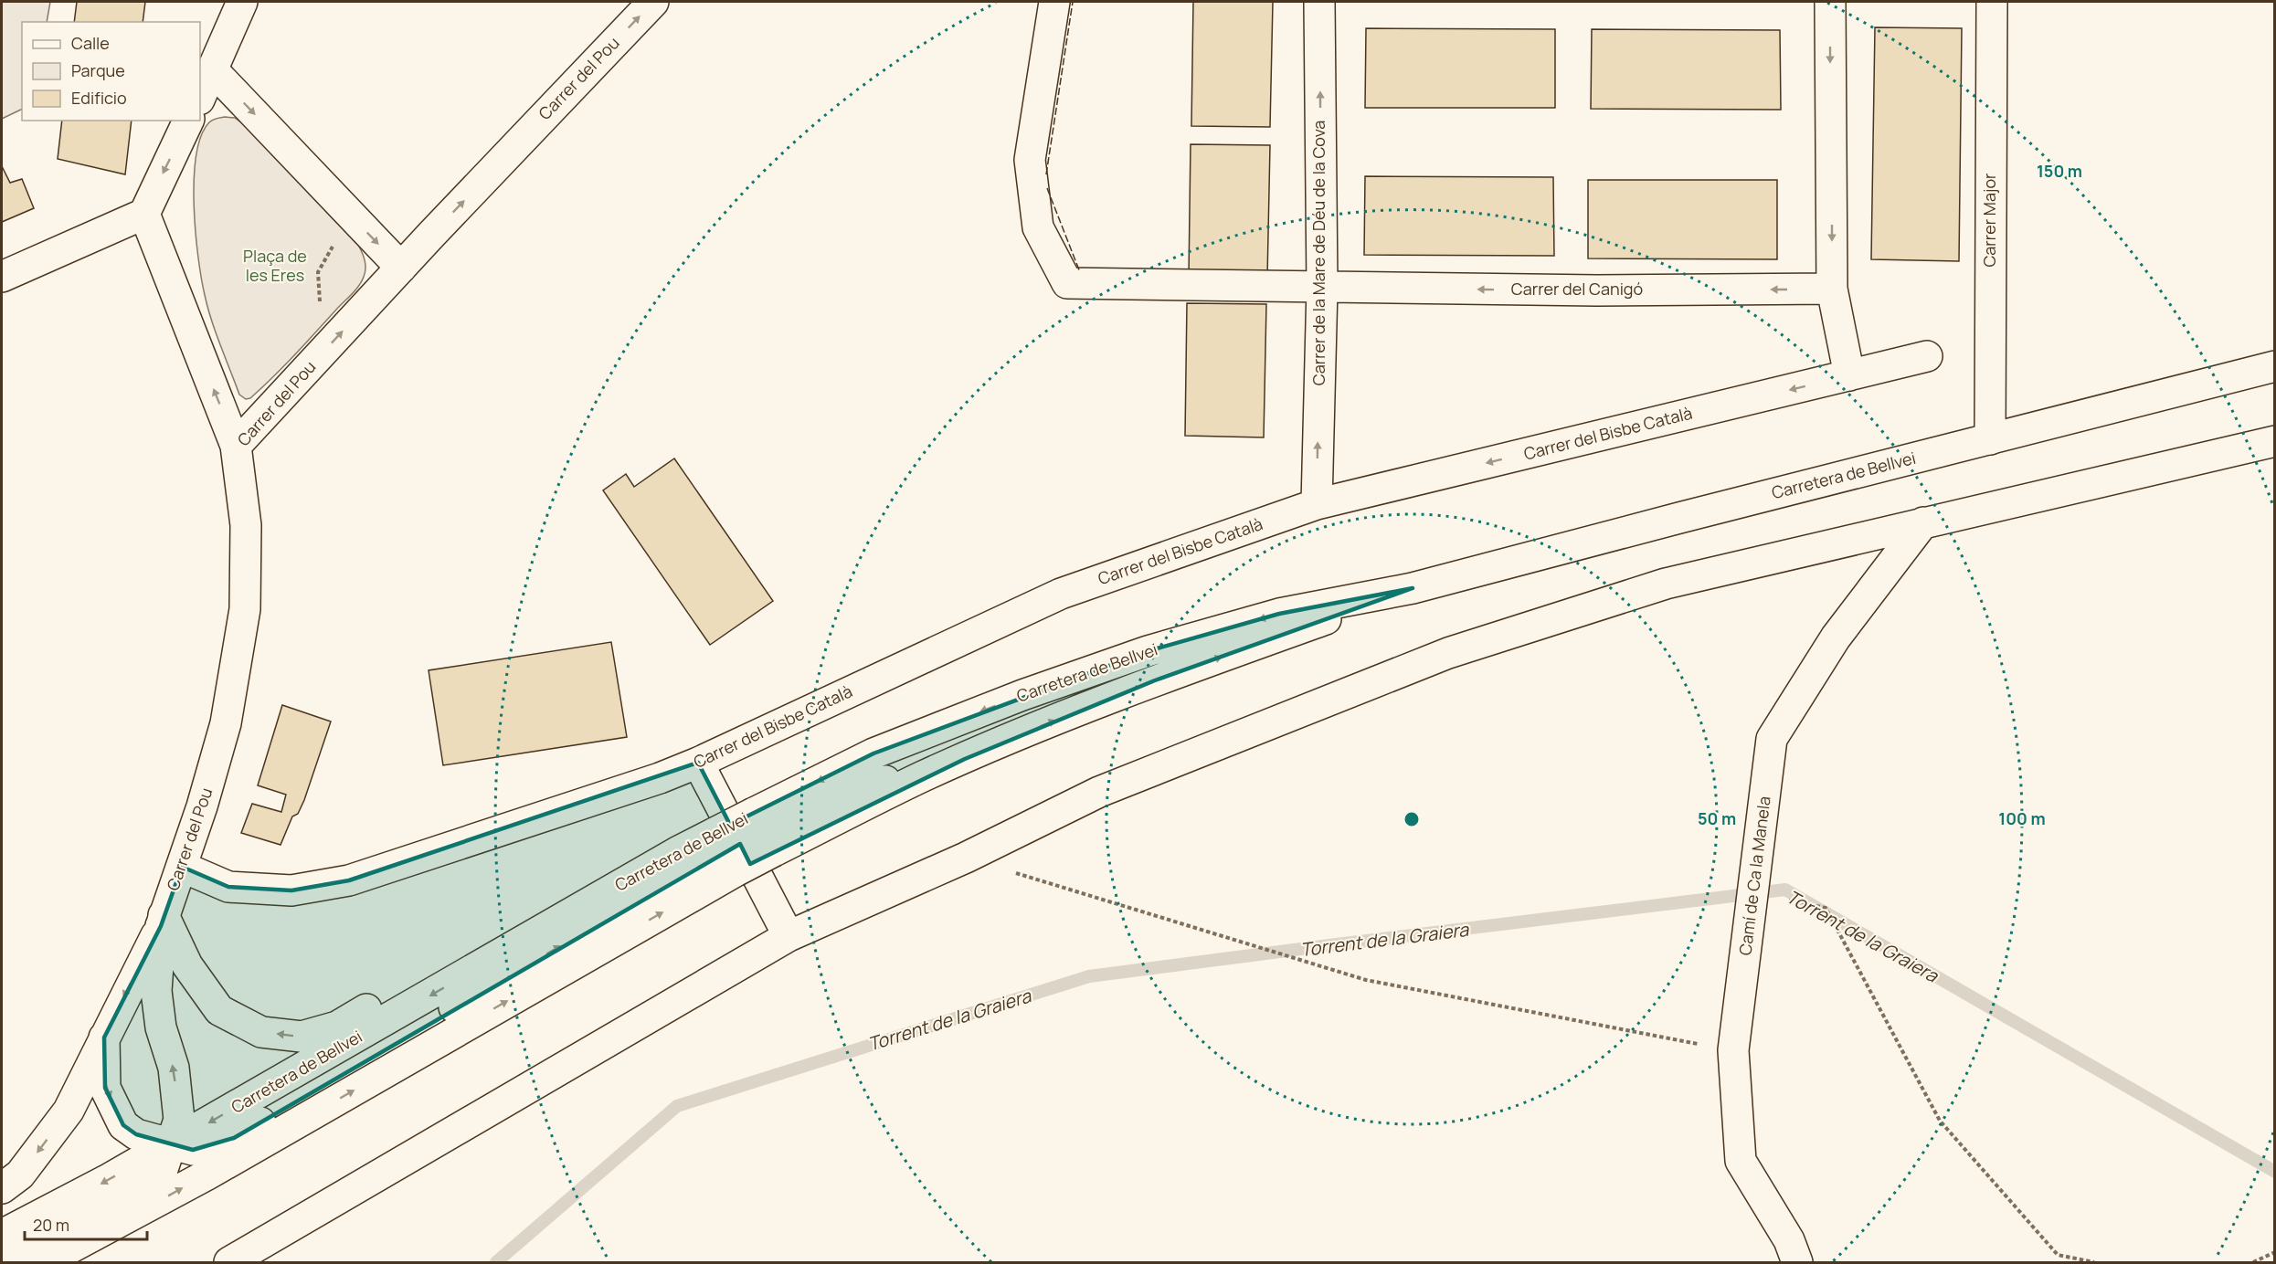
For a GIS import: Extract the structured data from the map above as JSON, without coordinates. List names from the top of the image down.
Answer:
{
  "streets": {
    "street": [
      "Carrer del Pou",
      "Carrer Major",
      "Carrer de la Mare de Déu de la Cova",
      "Carrer del Canigó",
      "Carrer del Bisbe Català",
      "Carretera de Bellvei",
      "Camí de Ca la Manela"
    ]
  },
  "crossings": [
    ["Carrer del Pou", "Carrer del Bisbe Català"],
    ["Carrer Major", "Carretera de Bellvei"],
    ["Carrer de la Mare de Déu de la Cova", "Carrer del Canigó"],
    ["Carrer de la Mare de Déu de la Cova", "Carrer del Bisbe Català"]
  ],
  "one_way": ["Carrer de la Mare de Déu de la Cova", "Carrer del Canigó"],
  "water": ["Torrent de la Graiera"],
  "parks": ["Plaça de les Eres"],
  "legend": ["Calle", "Parque", "Edificio"],
  "scale_bar": "20 m",
  "rings": ["150 m", "50 m", "100 m"]
}
